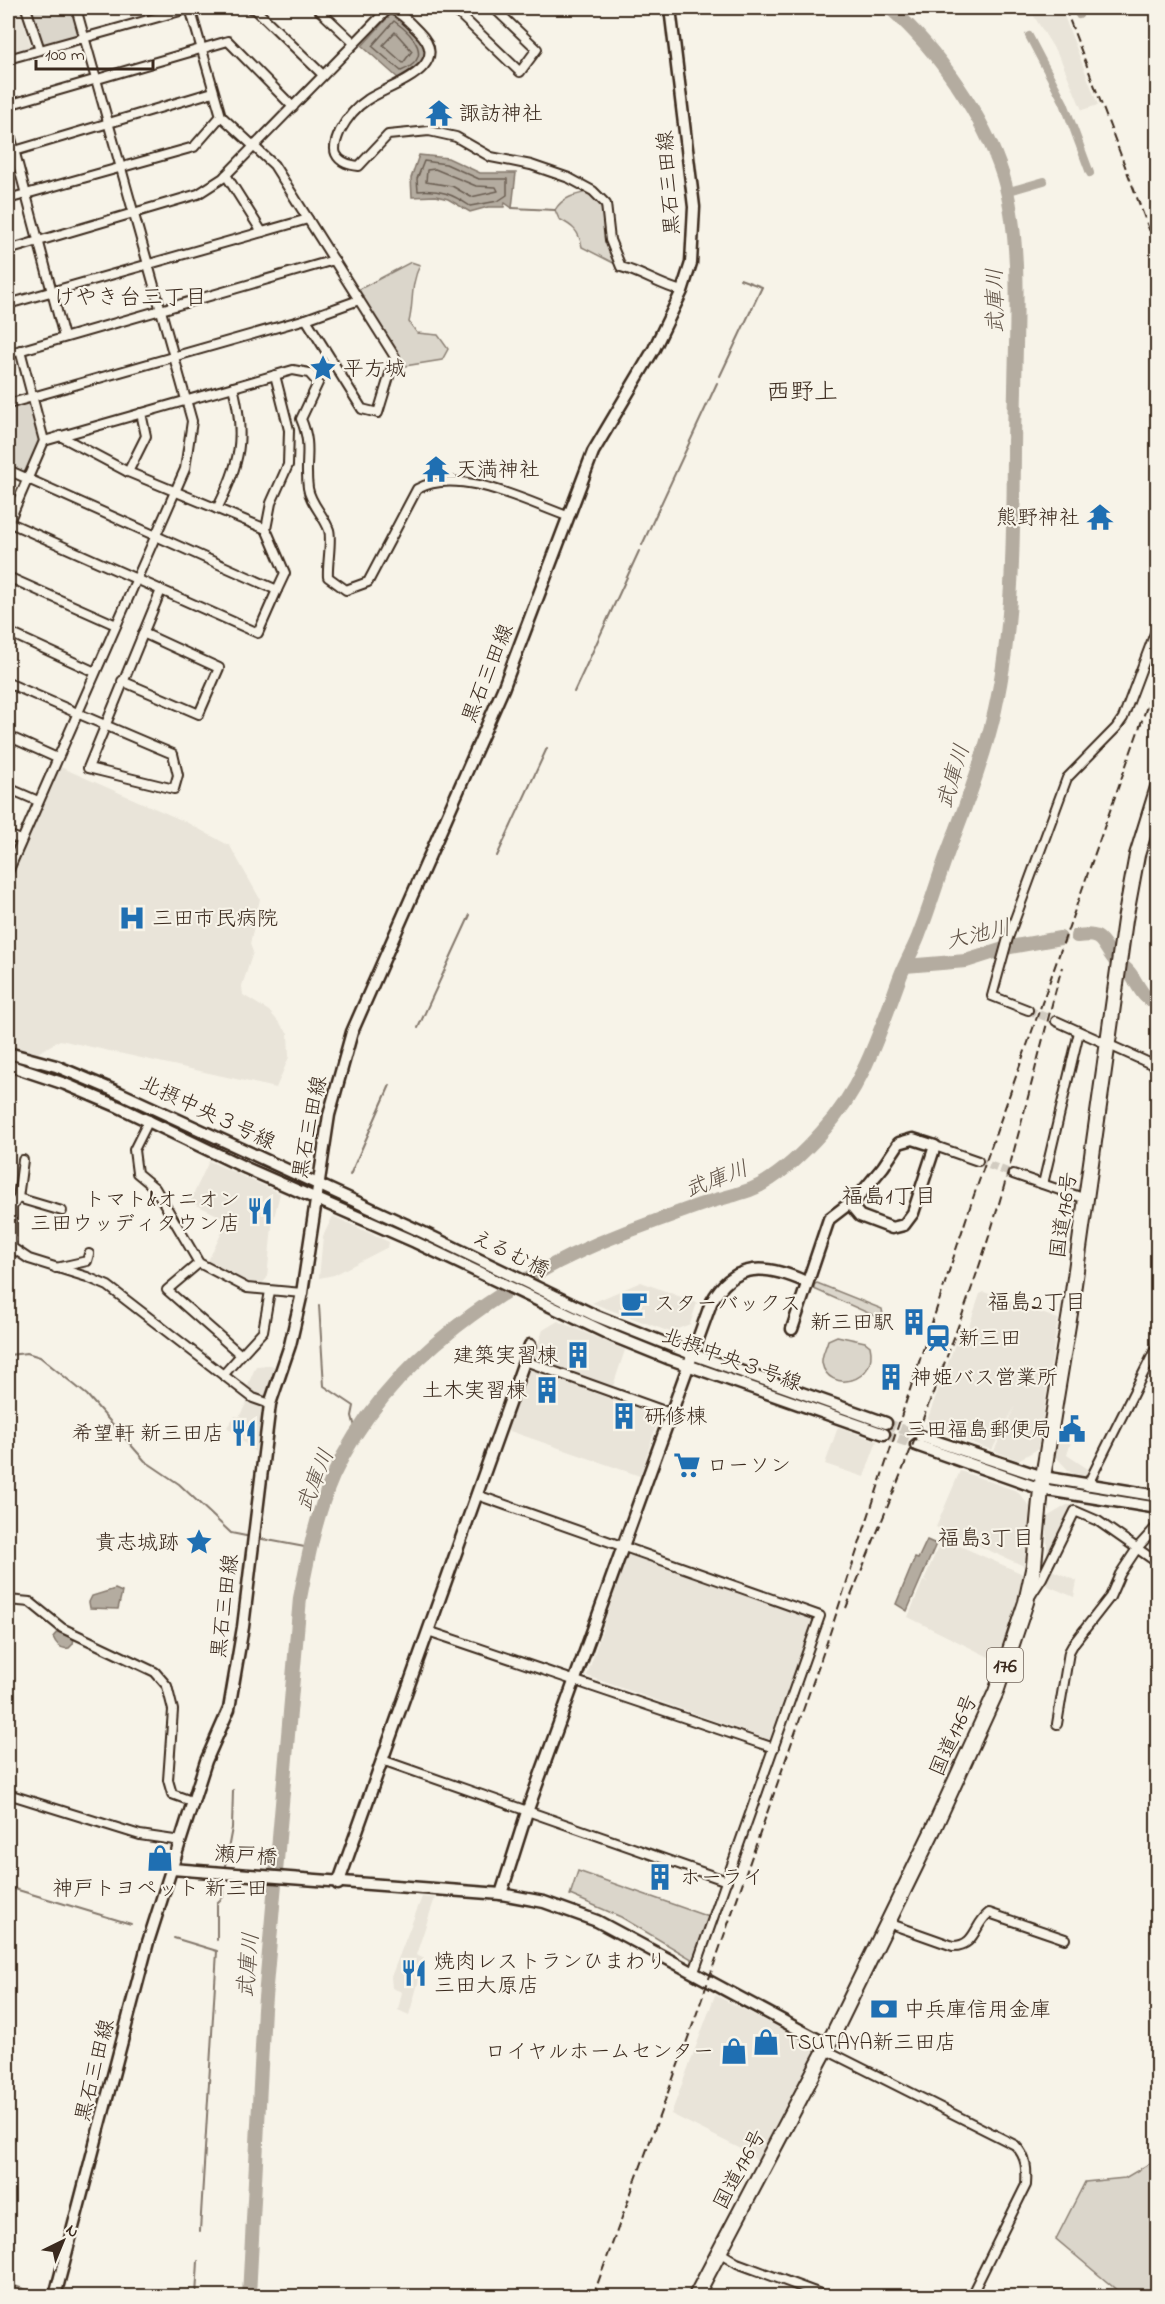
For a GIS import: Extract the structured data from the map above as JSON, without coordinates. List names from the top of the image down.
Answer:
{
  "streets": {
    "highway": ["国道176号", "176"],
    "street": [
      "黒石三田線",
      "北摂中央３号線",
      "えるむ橋",
      "瀬戸橋"
    ]
  },
  "crossings": [
    ["黒石三田線", "北摂中央３号線"],
    ["黒石三田線", "瀬戸橋"],
    ["北摂中央３号線", "えるむ橋"],
    ["国道176号", "瀬戸橋"]
  ],
  "districts": [
    "けやき台三丁目",
    "西野上",
    "福島1丁目",
    "福島2丁目",
    "福島3丁目"
  ],
  "water": ["武庫川", "大池川"],
  "places": {
    "temple": ["諏訪神社", "天満神社", "熊野神社"],
    "place": ["平方城", "貴志城跡"],
    "hospital": ["三田市民病院"],
    "restaurant": ["トマト&オニオン 三田ウッディタウン店", "希望軒 新三田店", "焼肉レストランひまわり 三田大原店"],
    "cafe": ["スターバックス"],
    "building": [
      "新三田駅",
      "建築実習棟",
      "神姫バス営業所",
      "土木実習棟",
      "研修棟",
      "ホーライ"
    ],
    "station": ["新三田"],
    "public building": ["三田福島郵便局"],
    "supermarket": ["ローソン"],
    "shop": ["神戸トヨペット 新三田", "TSUTAYA新三田店", "ロイヤルホームセンター"],
    "bank": ["中兵庫信用金庫"]
  },
  "scale_bar": "100 m",
  "north": "top right"
}
